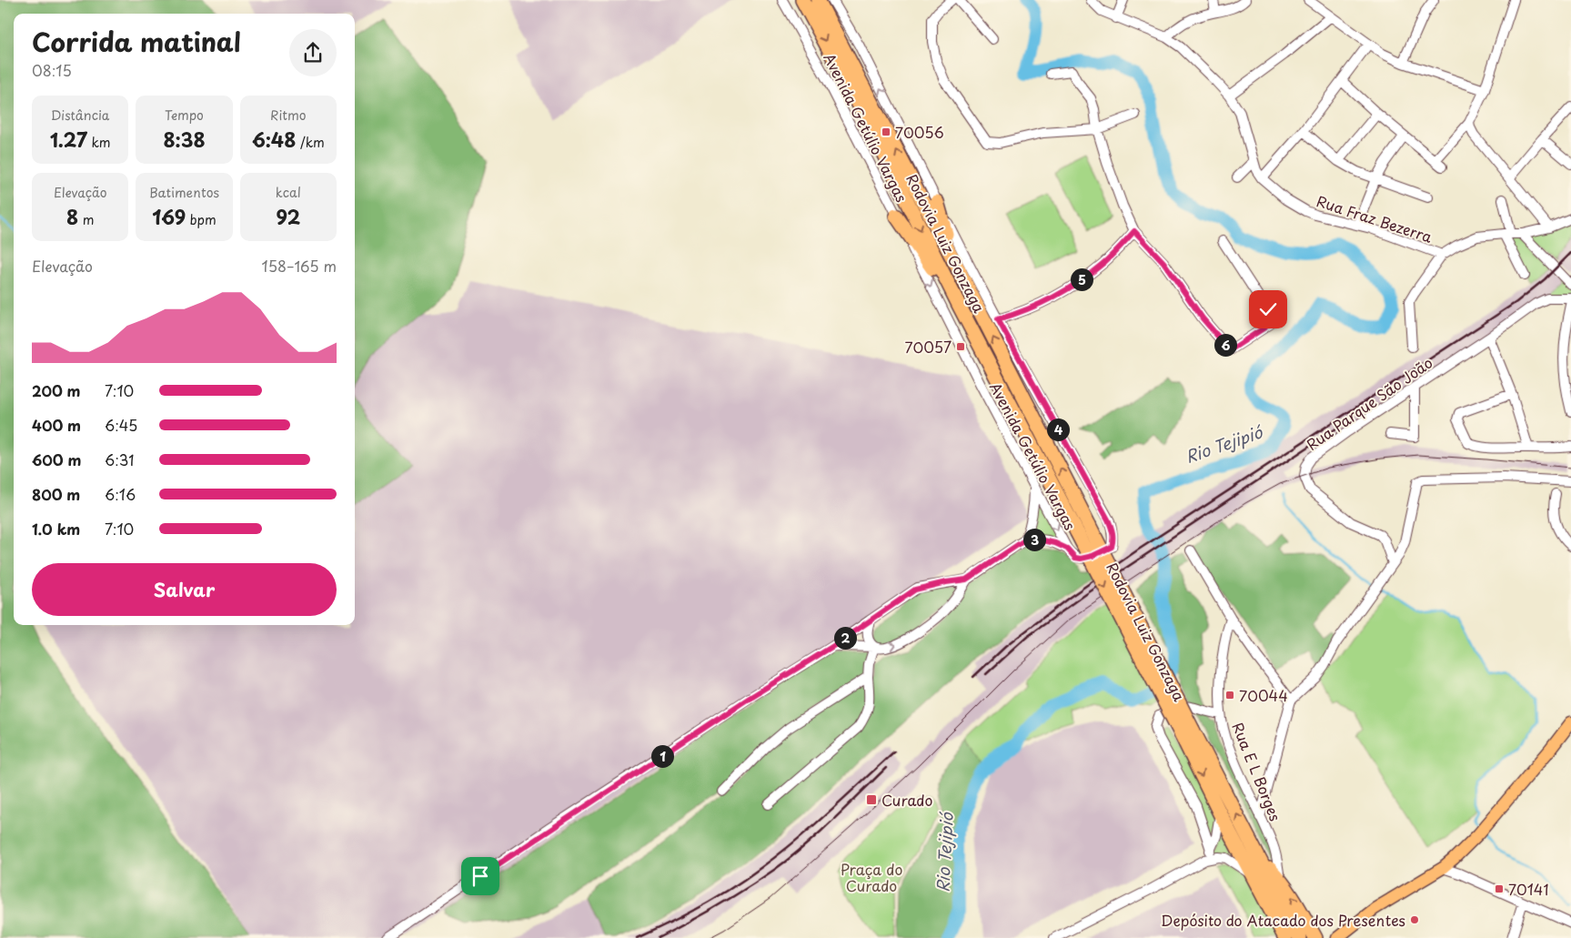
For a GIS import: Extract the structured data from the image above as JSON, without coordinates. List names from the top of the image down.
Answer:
{
  "streets": {
    "highway": ["Rodovia Luiz Gonzaga"],
    "street": [
      "Avenida Getúlio Vargas",
      "Rua Fraz Bezerra",
      "Rua Parque São João",
      "Rua E L Borges"
    ]
  },
  "water": ["Rio Tejipió"],
  "parks": ["Praça do Curado"],
  "places": {
    "transit": [
      "70056",
      "70057",
      "70044",
      "Curado",
      "70141"
    ],
    "other": ["Depósito do Atacado dos Presentes"]
  },
  "page": {
    "heading": ["Corrida matinal", "08:15"],
    "stats": [
      ["Distância", "1.27 km"],
      ["Tempo", "8:38"],
      ["Ritmo", "6:48 /km"],
      ["Elevação", "8 m"],
      ["Batimentos", "169 bpm"],
      ["kcal", "92"]
    ],
    "chart": ["Elevação", "158–165 m"],
    "pins": [
      "5",
      "6",
      "4",
      "3",
      "2",
      "1"
    ],
    "list": [
      {
        "name": "200 m",
        "note": "7:10"
      },
      {
        "name": "400 m",
        "note": "6:45"
      },
      {
        "name": "600 m",
        "note": "6:31"
      },
      {
        "name": "800 m",
        "note": "6:16"
      },
      {
        "name": "1.0 km",
        "note": "7:10"
      }
    ],
    "buttons": "Salvar"
  }
}
